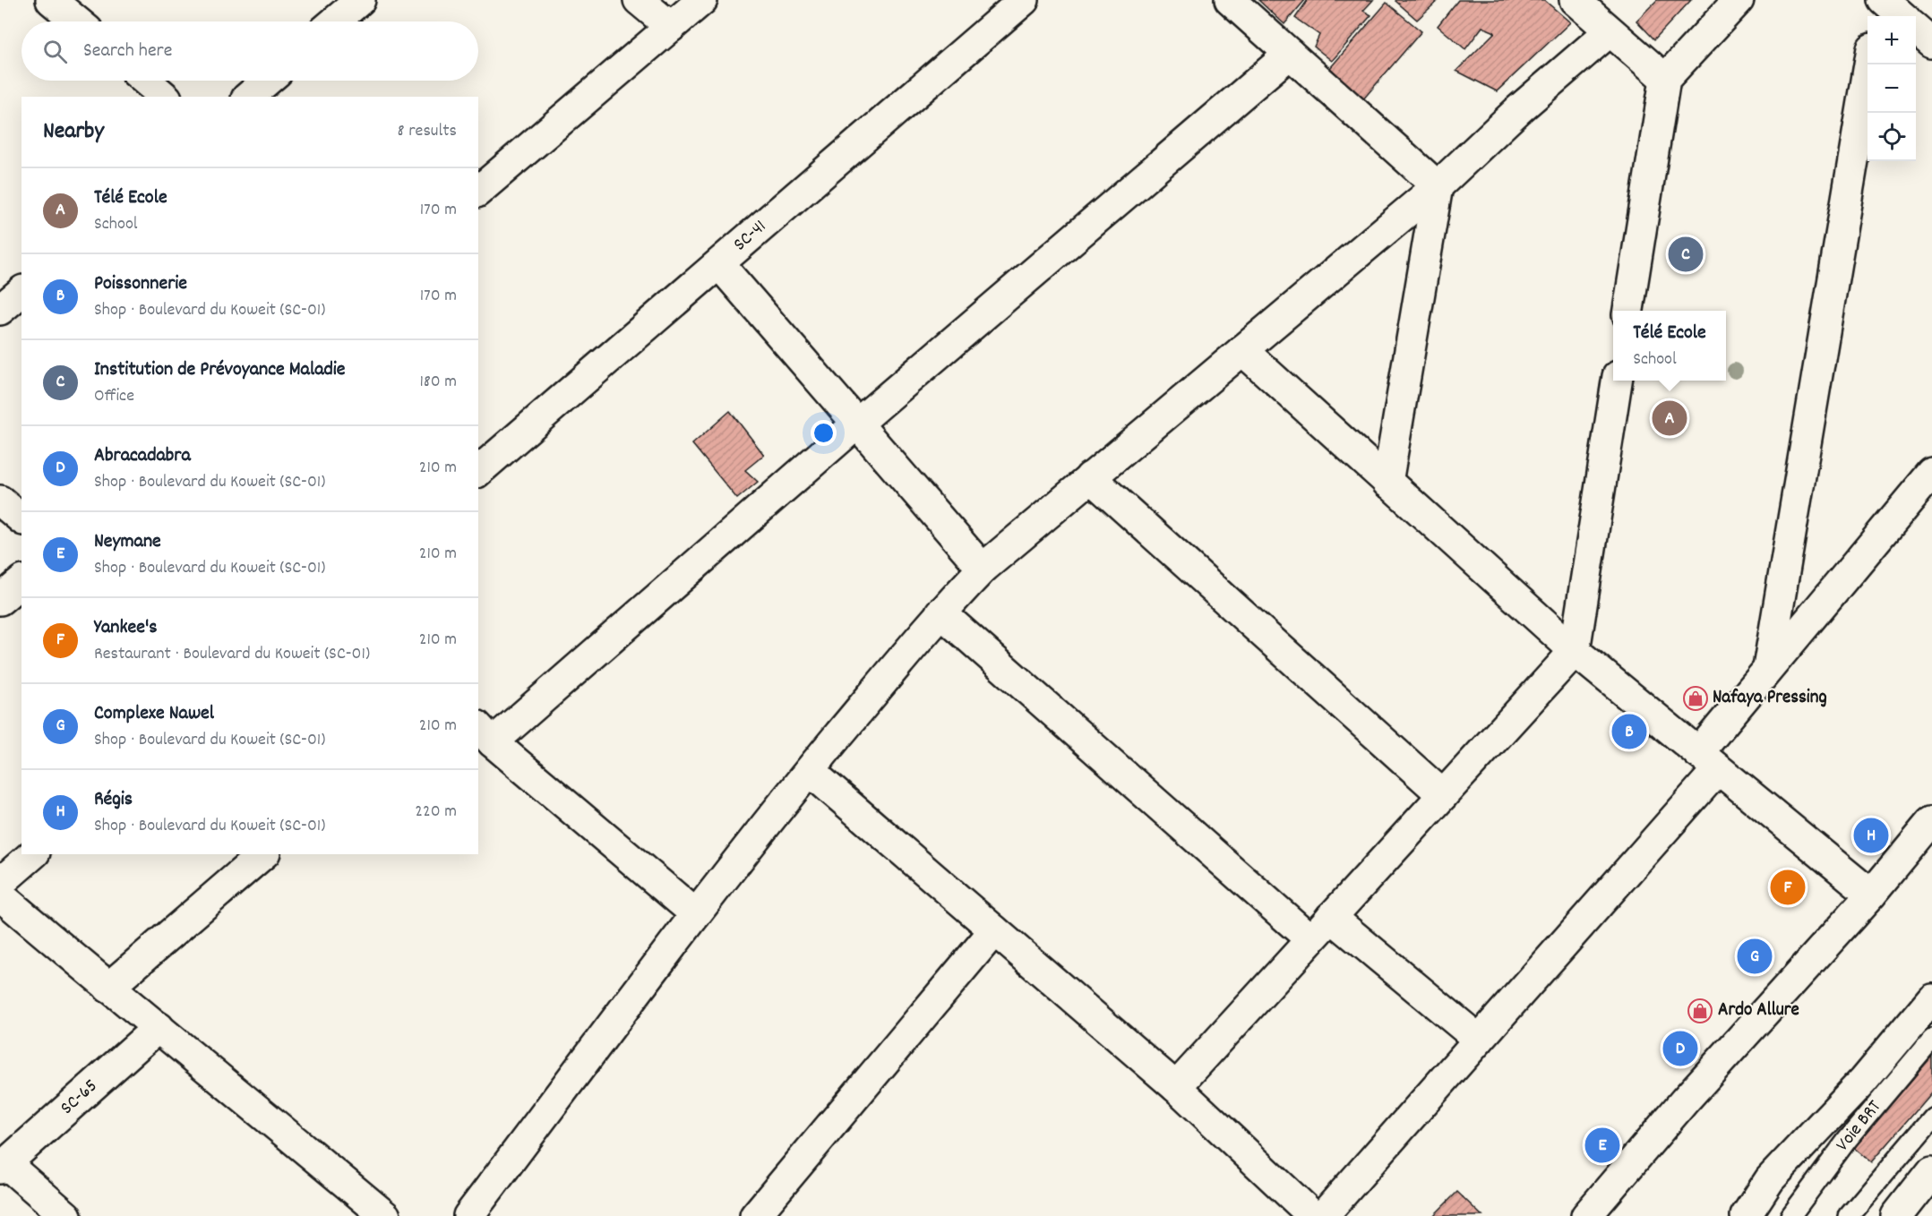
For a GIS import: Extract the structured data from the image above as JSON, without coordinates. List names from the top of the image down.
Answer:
{
  "streets": {
    "street": ["SC-41", "SC-65"],
    "lane": ["Voie BRT"]
  },
  "places": {
    "shop": ["Nafaya Pressing", "Ardo Allure"]
  },
  "page": {
    "map_buttons": ["+", "−"],
    "search": "Search here",
    "heading": ["Nearby", "8 results"],
    "list": [
      {
        "mark": "A",
        "name": "Télé Ecole",
        "note": "School",
        "value": "170 m"
      },
      {
        "mark": "B",
        "name": "Poissonnerie",
        "note": "Shop · Boulevard du Koweit (SC-01)",
        "value": "170 m"
      },
      {
        "mark": "C",
        "name": "Institution de Prévoyance Maladie",
        "note": "Office",
        "value": "180 m"
      },
      {
        "mark": "D",
        "name": "Abracadabra",
        "note": "Shop · Boulevard du Koweit (SC-01)",
        "value": "210 m"
      },
      {
        "mark": "E",
        "name": "Neymane",
        "note": "Shop · Boulevard du Koweit (SC-01)",
        "value": "210 m"
      },
      {
        "mark": "F",
        "name": "Yankee's",
        "note": "Restaurant · Boulevard du Koweit (SC-01)",
        "value": "210 m"
      },
      {
        "mark": "G",
        "name": "Complexe Nawel",
        "note": "Shop · Boulevard du Koweit (SC-01)",
        "value": "210 m"
      },
      {
        "mark": "H",
        "name": "Régis",
        "note": "Shop · Boulevard du Koweit (SC-01)",
        "value": "220 m"
      }
    ],
    "pins": [
      "C",
      "A",
      "B",
      "H",
      "F",
      "G",
      "D",
      "E"
    ],
    "popup": ["Télé Ecole", "School"]
  }
}
